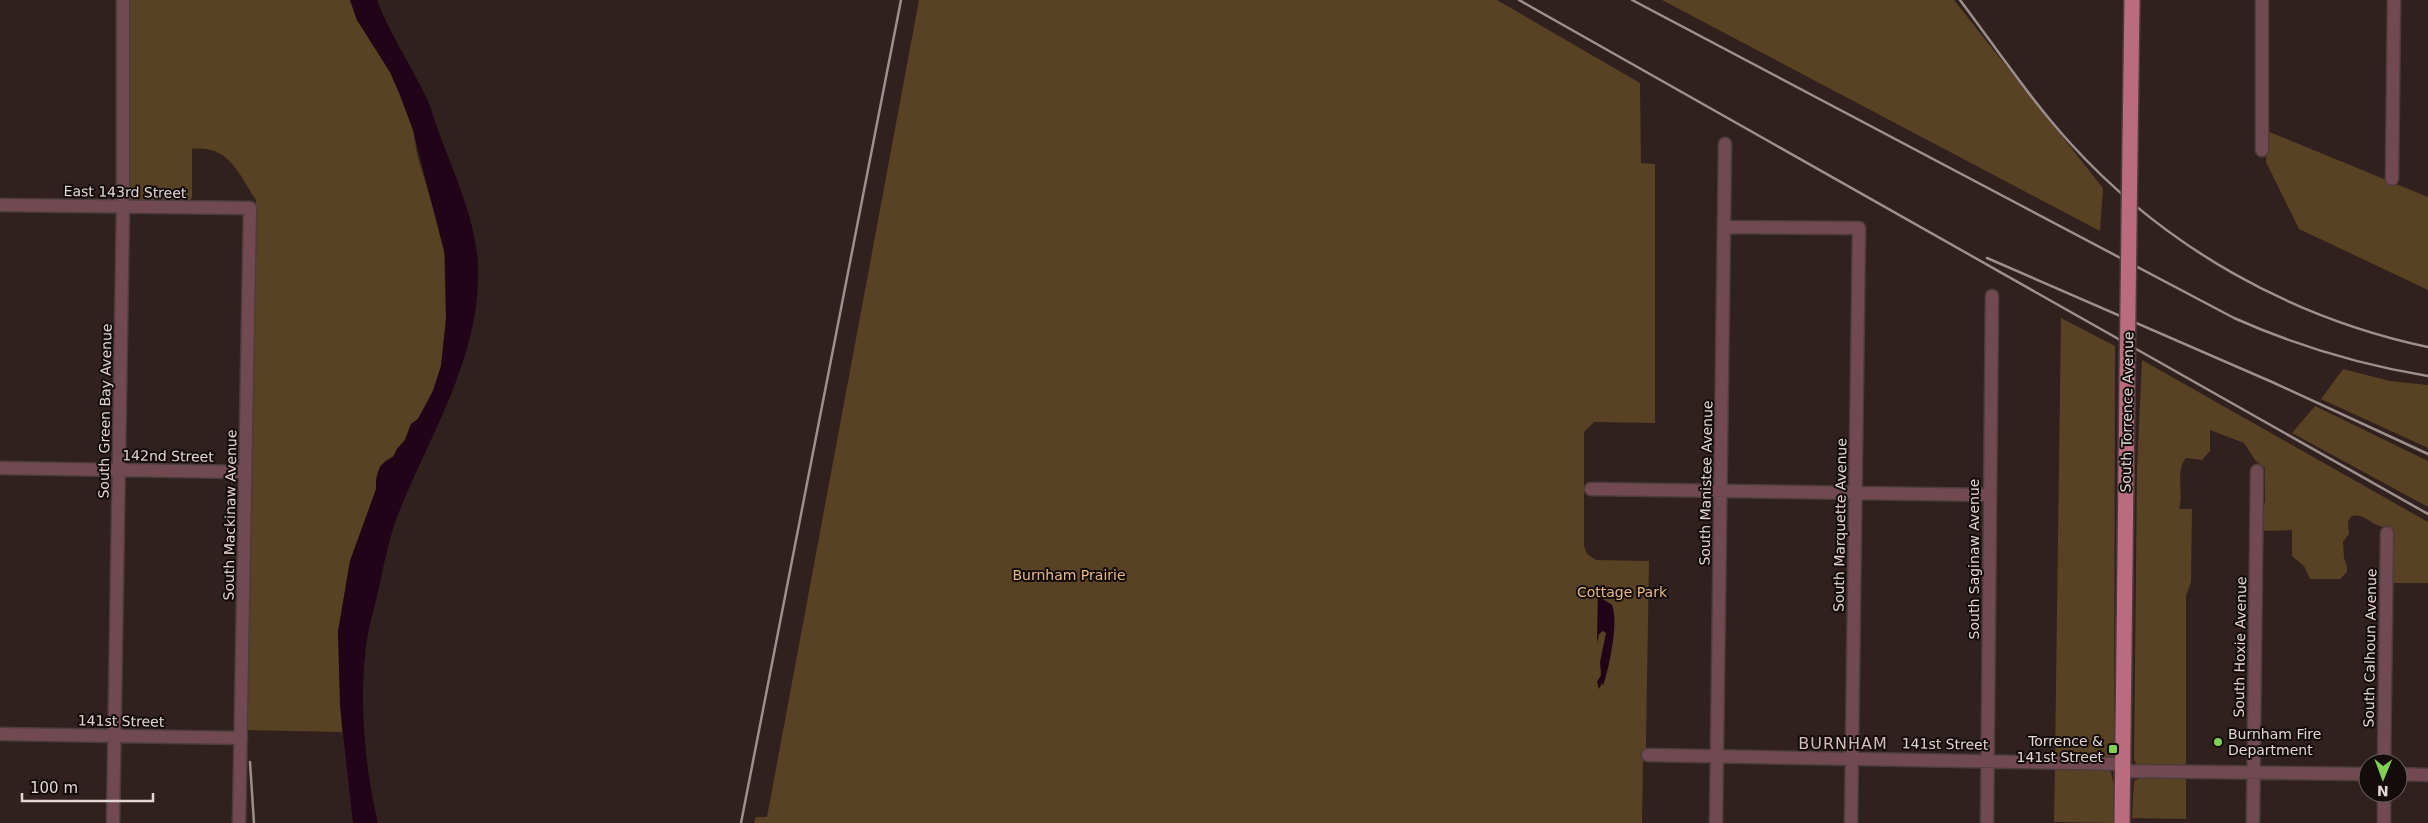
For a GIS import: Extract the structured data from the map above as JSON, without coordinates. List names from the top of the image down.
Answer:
{
  "streets": {
    "main road": ["South Torrence Avenue"],
    "street": [
      "East 143rd Street",
      "South Green Bay Avenue",
      "142nd Street",
      "South Manistee Avenue",
      "South Mackinaw Avenue",
      "South Marquette Avenue",
      "South Saginaw Avenue",
      "South Hoxie Avenue",
      "South Calhoun Avenue",
      "141st Street"
    ]
  },
  "crossings": [
    ["East 143rd Street", "South Green Bay Avenue"],
    ["East 143rd Street", "South Mackinaw Avenue"],
    ["South Green Bay Avenue", "142nd Street"],
    ["South Green Bay Avenue", "141st Street"],
    ["South Torrence Avenue", "141st Street"],
    ["142nd Street", "South Mackinaw Avenue"],
    ["South Manistee Avenue", "South Marquette Avenue"],
    ["South Manistee Avenue", "141st Street"],
    ["South Mackinaw Avenue", "141st Street"],
    ["South Marquette Avenue", "141st Street"],
    ["South Saginaw Avenue", "141st Street"],
    ["South Hoxie Avenue", "141st Street"]
  ],
  "districts": ["BURNHAM"],
  "parks": ["Burnham Prairie", "Cottage Park"],
  "places": {
    "other": ["Burnham Fire Department"],
    "transit": ["Torrence & 141st Street"]
  },
  "scale_bar": "100 m",
  "north": "bottom"
}
